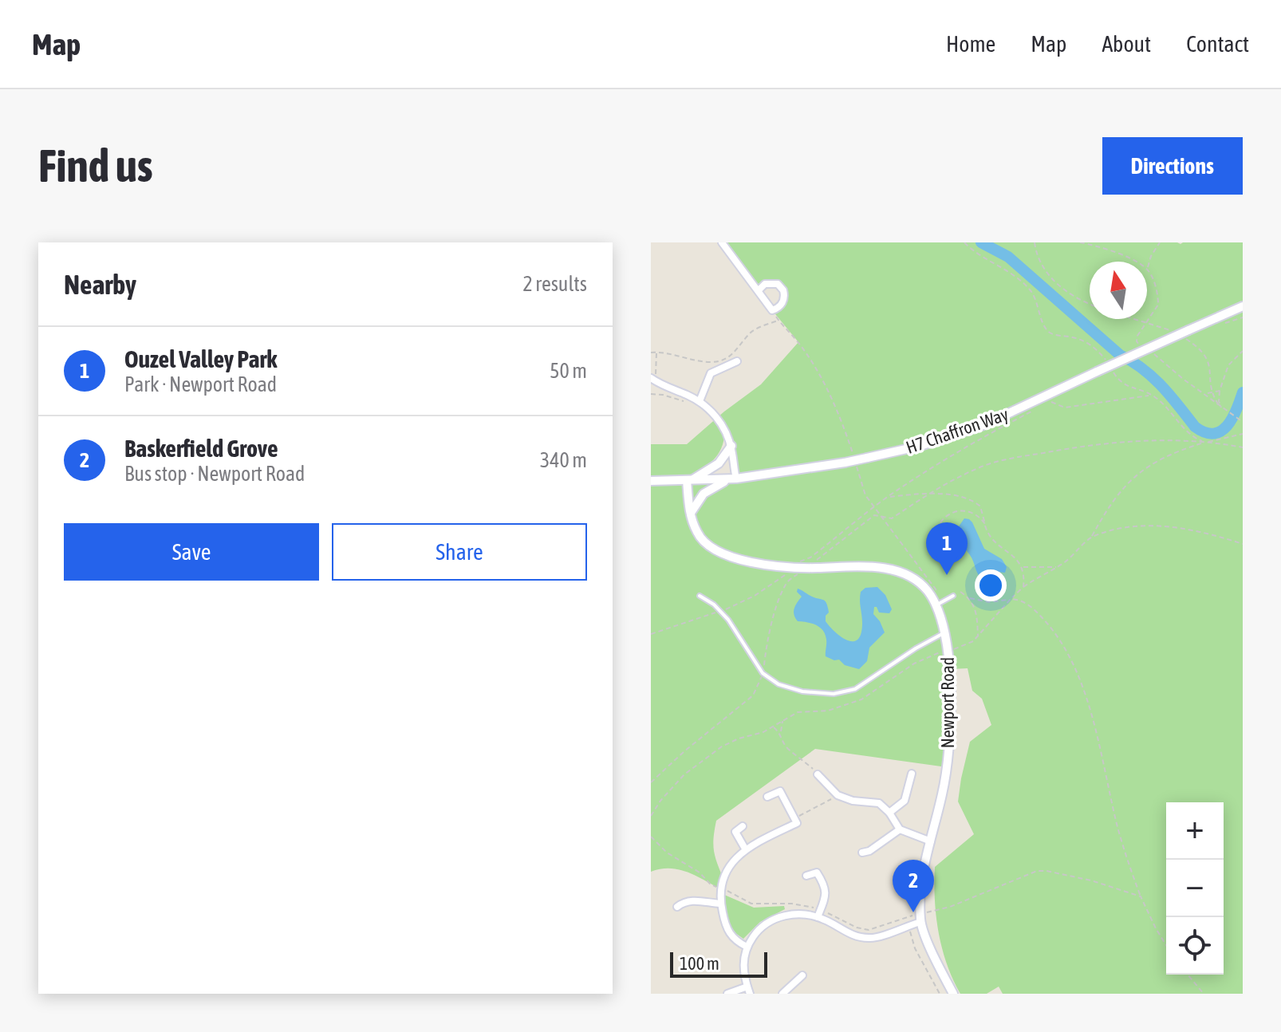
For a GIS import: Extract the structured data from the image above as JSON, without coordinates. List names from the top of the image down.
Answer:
{
  "streets": {
    "street": ["H7 Chaffron Way", "Newport Road"]
  },
  "crossings": [
    ["H7 Chaffron Way", "Newport Road"]
  ],
  "scale_bar": "100 m",
  "north": "top",
  "page": {
    "header": "Map",
    "nav": [
      "Home",
      "Map",
      "About",
      "Contact"
    ],
    "buttons": [
      "Directions",
      ["Save", "Share"]
    ],
    "title": "Find us",
    "heading": ["Nearby", "2 results"],
    "list": [
      {
        "mark": "1",
        "name": "Ouzel Valley Park",
        "note": "Park · Newport Road",
        "value": "50 m"
      },
      {
        "mark": "2",
        "name": "Baskerfield Grove",
        "note": "Bus stop · Newport Road",
        "value": "340 m"
      }
    ],
    "pins": ["1", "2"],
    "map_buttons": ["+", "−"],
    "scale": "100 m"
  }
}
